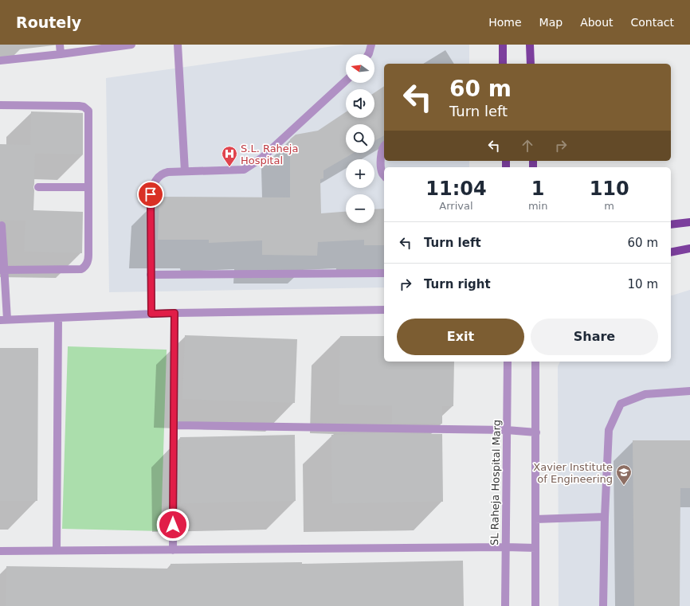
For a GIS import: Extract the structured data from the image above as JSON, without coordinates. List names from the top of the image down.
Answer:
{
  "streets": {
    "street": ["SL Raheja Hospital Marg"]
  },
  "places": {
    "hospital": ["S.L. Raheja Hospital"],
    "school or university": ["Xavier Institute of Engineering"]
  },
  "north": "left",
  "page": {
    "header": "Routely",
    "nav": [
      "Home",
      "Map",
      "About",
      "Contact"
    ],
    "map_buttons": ["+", "−"],
    "turn": ["60 m", "Turn left"],
    "eta": [
      "11:04",
      "Arrival",
      "1",
      "min",
      "110",
      "m"
    ],
    "list": [
      {
        "name": "Turn left",
        "value": "60 m"
      },
      {
        "name": "Turn right",
        "value": "10 m"
      }
    ],
    "buttons": ["Exit", "Share"]
  }
}
